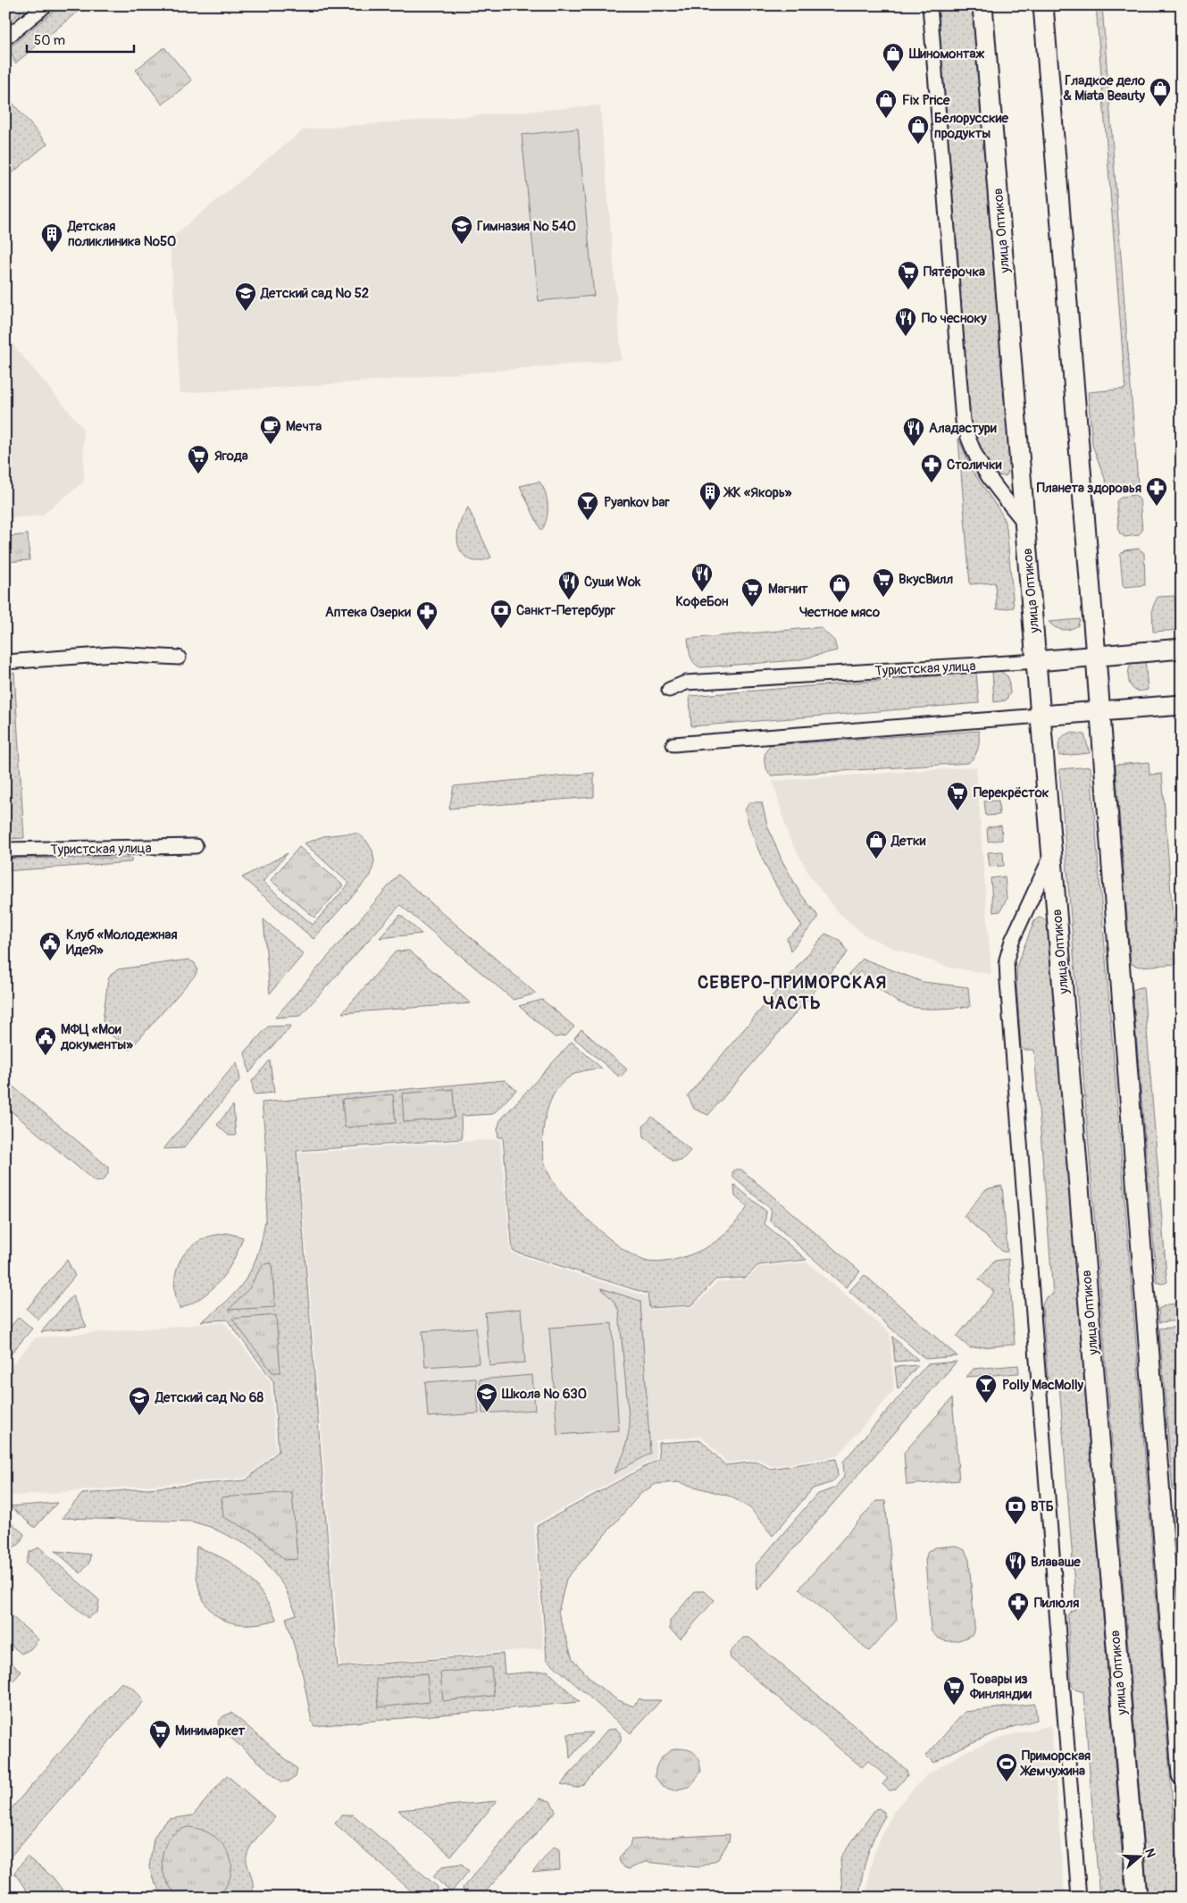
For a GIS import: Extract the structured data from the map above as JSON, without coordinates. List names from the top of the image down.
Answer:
{
  "streets": {
    "street": ["улица Оптиков", "Туристская улица"]
  },
  "crossings": [
    ["улица Оптиков", "Туристская улица"]
  ],
  "districts": ["СЕВЕРО-ПРИМОРСКАЯ ЧАСТЬ"],
  "places": {
    "shop": [
      "Шиномонтаж",
      "Гладкое дело & Miata Beauty",
      "Fix Price",
      "Белорусские продукты",
      "Честное мясо",
      "Детки"
    ],
    "school or university": [
      "Гимназия № 540",
      "Детский сад № 52",
      "Школа № 630",
      "Детский сад № 68"
    ],
    "building": ["Детская поликлиника №50", "ЖК «Якорь»"],
    "supermarket": [
      "Пятёрочка",
      "Ягода",
      "ВкусВилл",
      "Магнит",
      "Перекрёсток",
      "Товары из Финляндии",
      "Минимаркет"
    ],
    "restaurant": [
      "По чесноку",
      "Аладастури",
      "КофеБон",
      "Суши Wok",
      "Влаваше"
    ],
    "cafe": ["Мечта"],
    "pharmacy": [
      "Столички",
      "Планета здоровья",
      "Аптека Озерки",
      "Пилюля"
    ],
    "bar": ["Pyankov bar", "Polly MacMolly"],
    "bank": ["Санкт-Петербург", "ВТБ"],
    "public building": ["Клуб «Молодежная ИдеЯ»", "МФЦ «Мои документы»"],
    "sports": ["Приморская Жемчужина"]
  },
  "scale_bar": "50 m",
  "north": "right"
}
